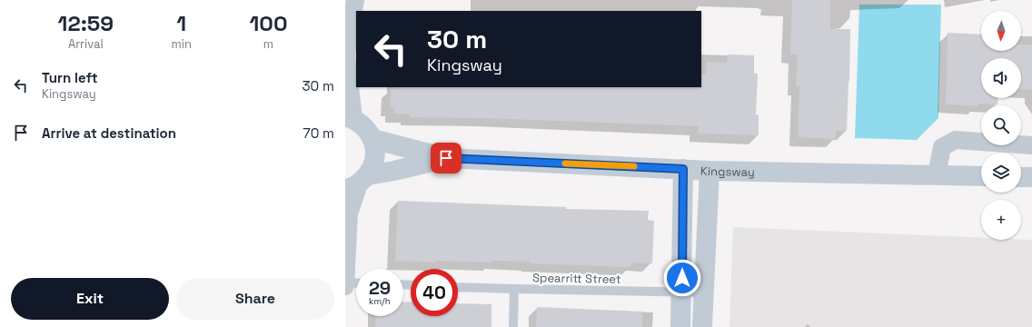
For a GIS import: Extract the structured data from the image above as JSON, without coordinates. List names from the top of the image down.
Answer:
{
  "streets": {
    "main road": ["Kingsway"],
    "lane": ["Spearritt Street"]
  },
  "north": "bottom",
  "page": {
    "eta": [
      "12:59",
      "Arrival",
      "1",
      "min",
      "100",
      "m"
    ],
    "map_buttons": "+",
    "turn": ["30 m", "Kingsway"],
    "list": [
      {
        "name": "Turn left",
        "note": "Kingsway",
        "value": "30 m"
      },
      {
        "name": "Arrive at destination",
        "value": "70 m"
      }
    ],
    "speed": "29 km/h",
    "limit": "40",
    "buttons": ["Exit", "Share"]
  }
}
